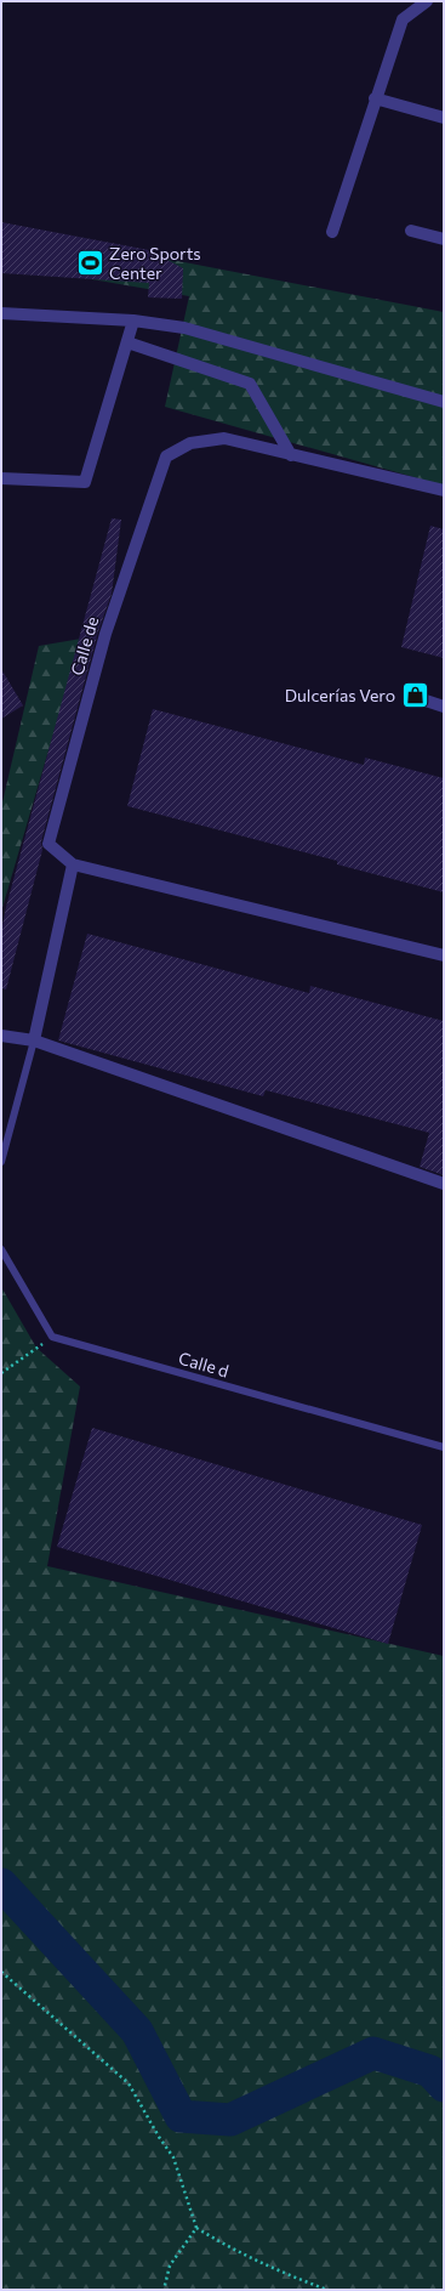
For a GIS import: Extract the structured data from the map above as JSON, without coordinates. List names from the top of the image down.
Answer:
{
  "streets": {
    "street": ["Calle de"],
    "lane": ["Calle d"]
  },
  "places": {
    "sports": ["Zero Sports Center"],
    "shop": ["Dulcerías Vero"]
  }
}
